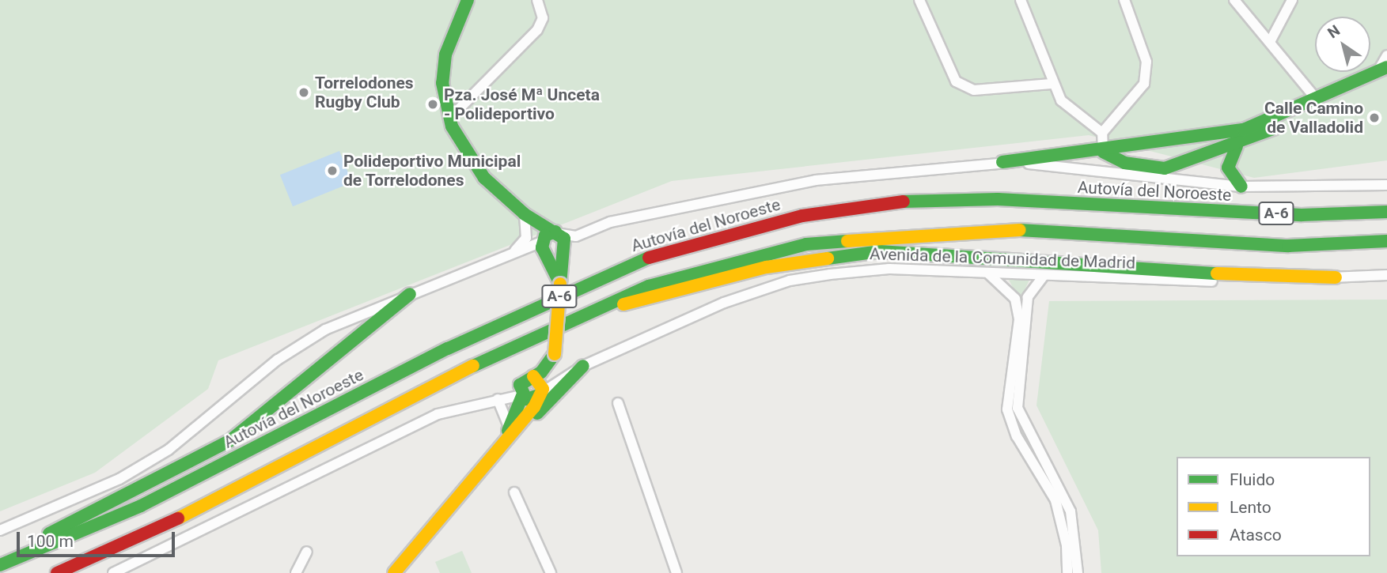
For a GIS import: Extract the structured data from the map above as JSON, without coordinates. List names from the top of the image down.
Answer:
{
  "streets": {
    "main road": ["Autovía del Noroeste", "A-6"],
    "street": ["Avenida de la Comunidad de Madrid"]
  },
  "places": [
    "Torrelodones Rugby Club",
    "Pza. José Mª Unceta - Polideportivo",
    "Calle Camino de Valladolid",
    "Polideportivo Municipal de Torrelodones"
  ],
  "legend": ["Fluido", "Lento", "Atasco"],
  "scale_bar": "100 m",
  "north": "top left"
}
